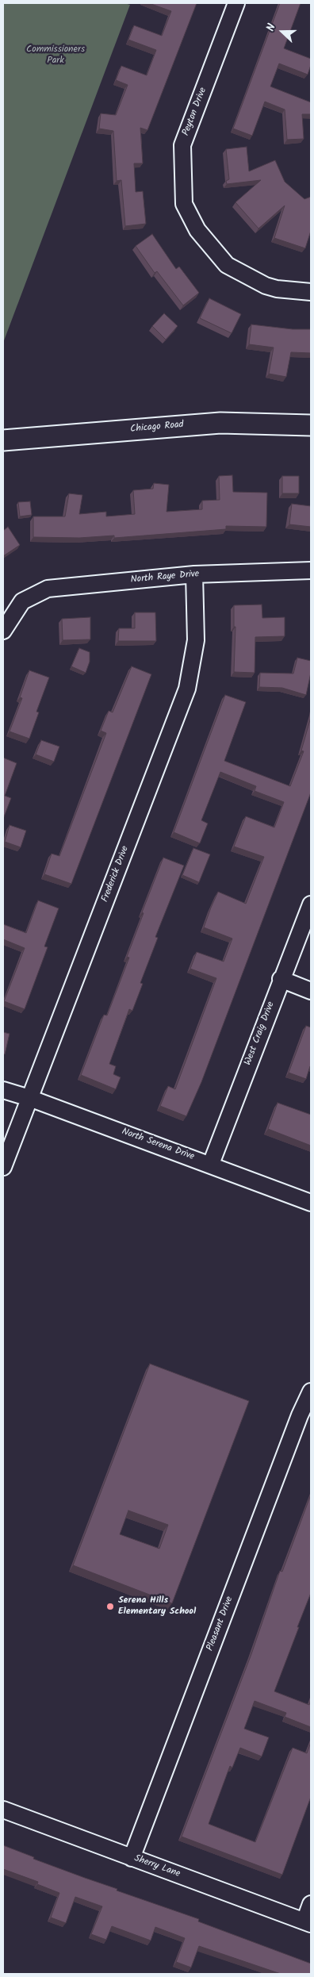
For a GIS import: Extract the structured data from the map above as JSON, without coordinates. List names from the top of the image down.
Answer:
{
  "streets": {
    "street": [
      "Peyton Drive",
      "Chicago Road",
      "North Raye Drive",
      "Frederick Drive",
      "West Craig Drive",
      "North Serena Drive",
      "Pleasant Drive",
      "Sherry Lane"
    ]
  },
  "crossings": [
    ["North Raye Drive", "Frederick Drive"],
    ["Frederick Drive", "North Serena Drive"],
    ["West Craig Drive", "North Serena Drive"],
    ["Pleasant Drive", "Sherry Lane"]
  ],
  "parks": ["Commissioners Park"],
  "places": ["Serena Hills Elementary School"],
  "north": "left"
}
